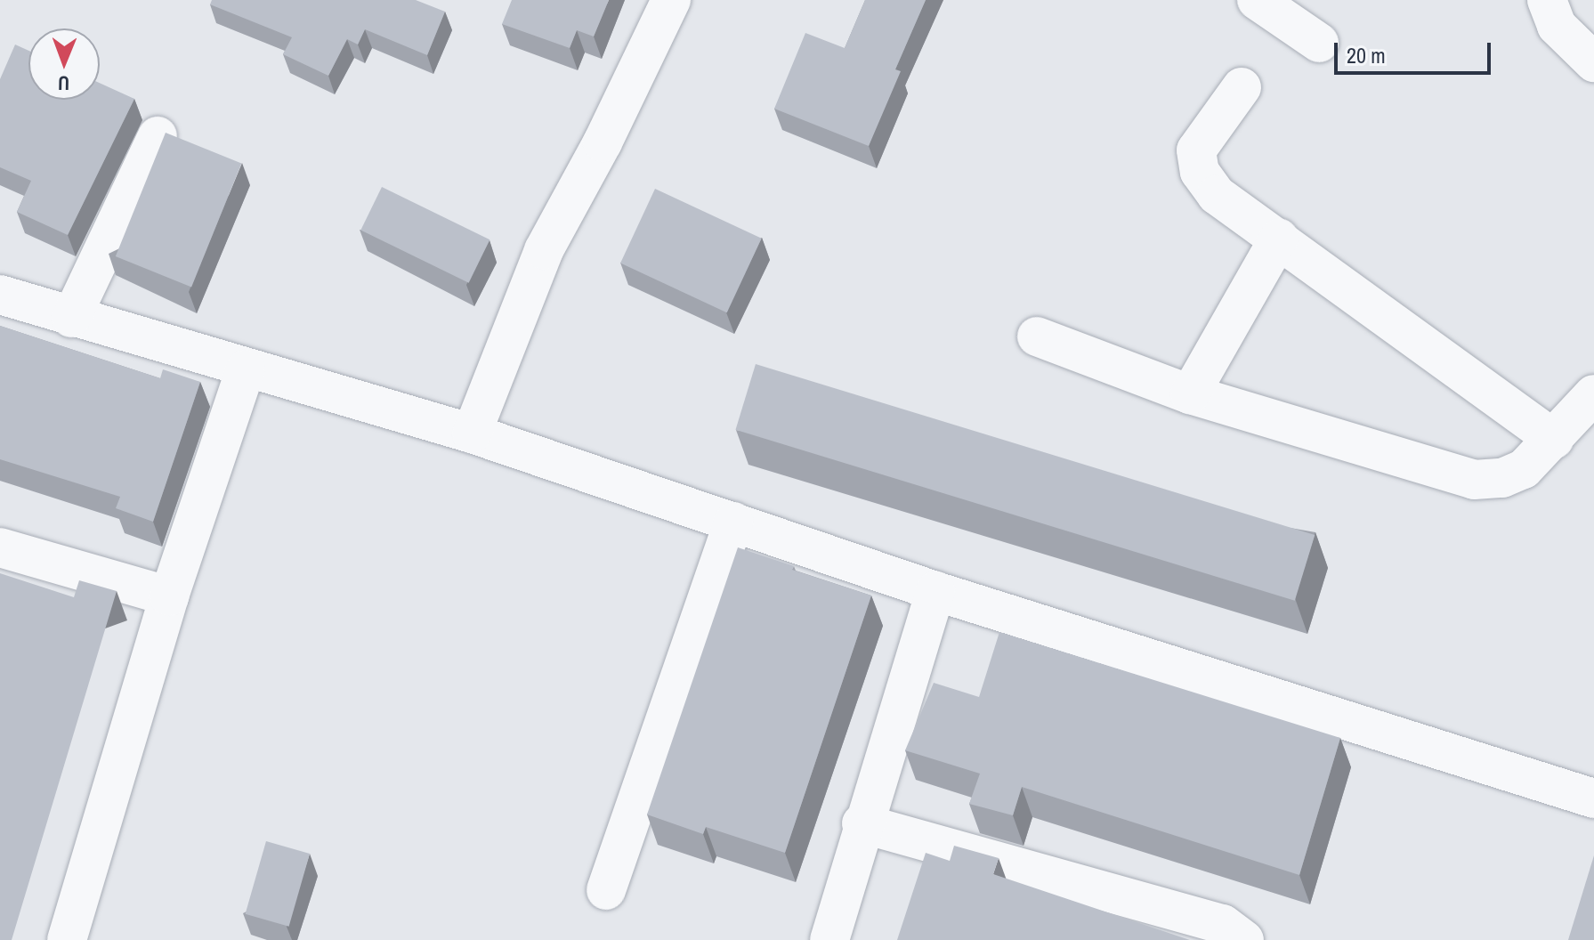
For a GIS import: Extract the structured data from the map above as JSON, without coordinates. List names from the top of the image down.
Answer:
{
  "scale_bar": "20 m",
  "north": "bottom"
}
